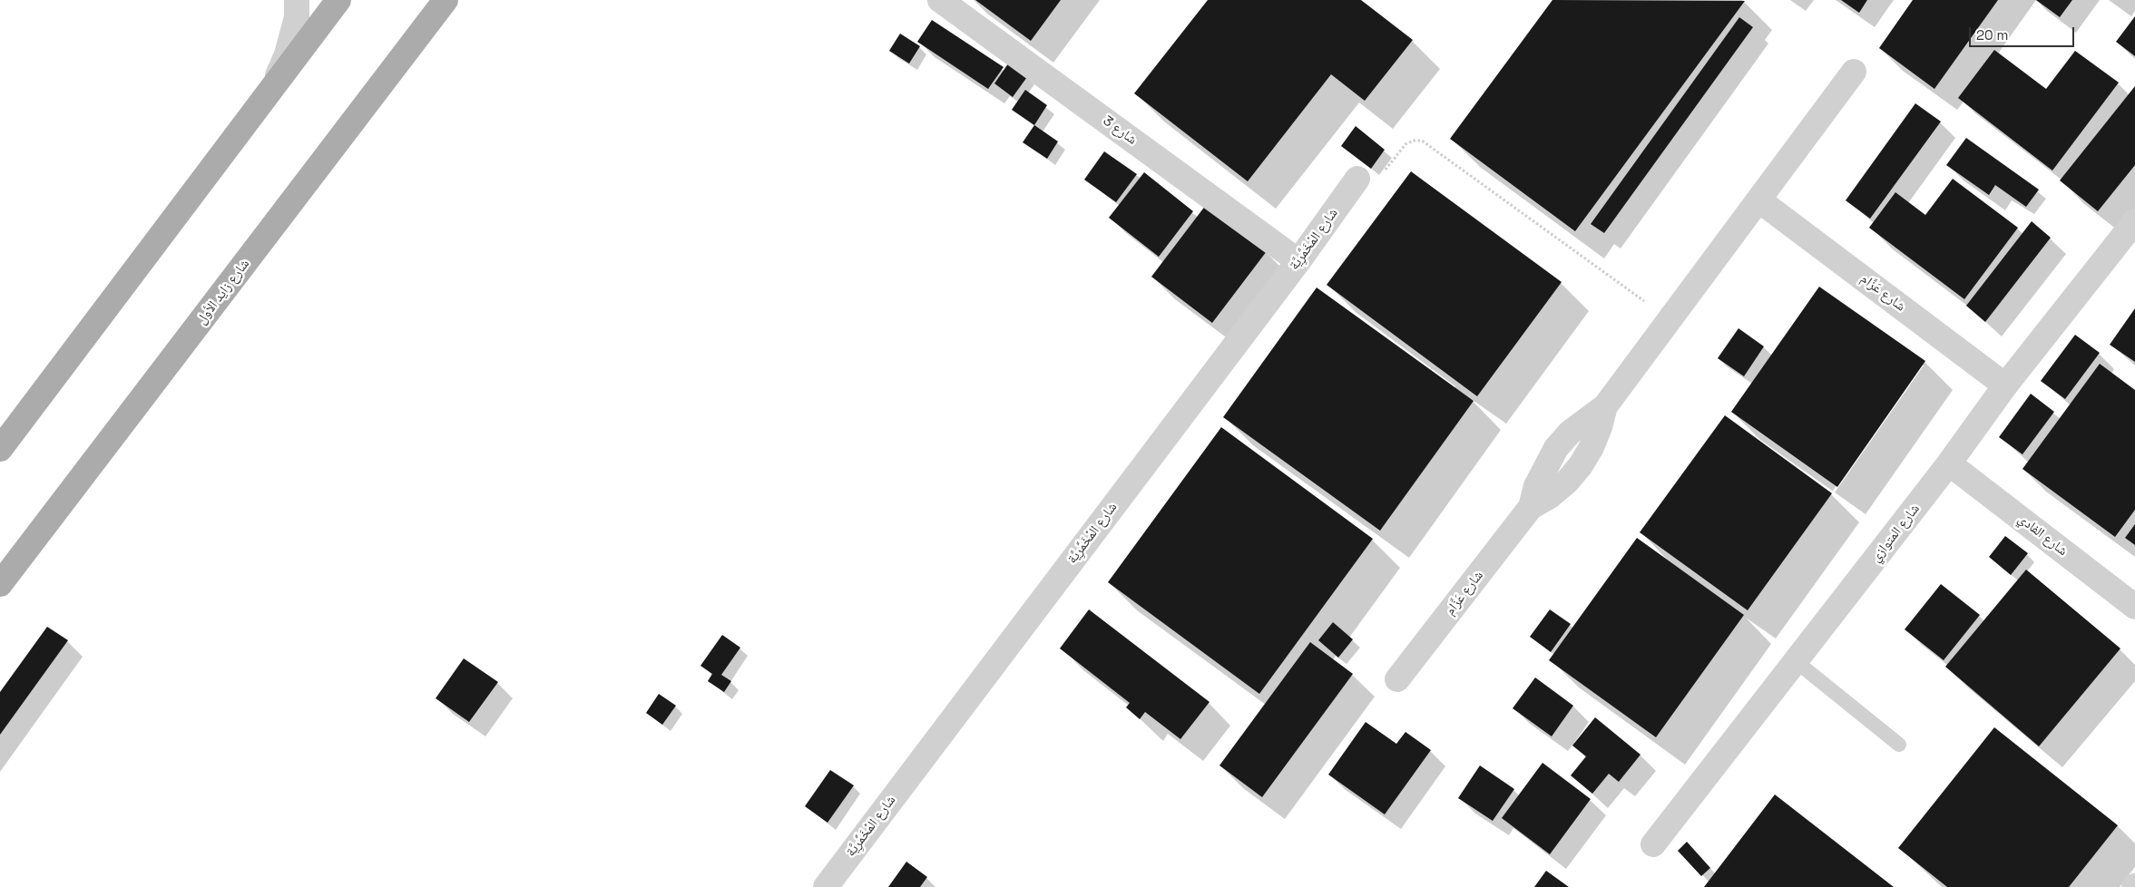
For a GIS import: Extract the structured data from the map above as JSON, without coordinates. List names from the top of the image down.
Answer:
{
  "streets": {
    "main road": ["شارع زايد الأول"],
    "street": [
      "شارع 3",
      "شارع المْخَمَّرِيَّة",
      "شارع عَزَّام",
      "شارع المتوازي",
      "شارع الفادي"
    ]
  },
  "crossings": [
    ["شارع 3", "شارع المْخَمَّرِيَّة"],
    ["شارع عَزَّام", "شارع المتوازي"],
    ["شارع المتوازي", "شارع الفادي"]
  ],
  "scale_bar": "20 m"
}
